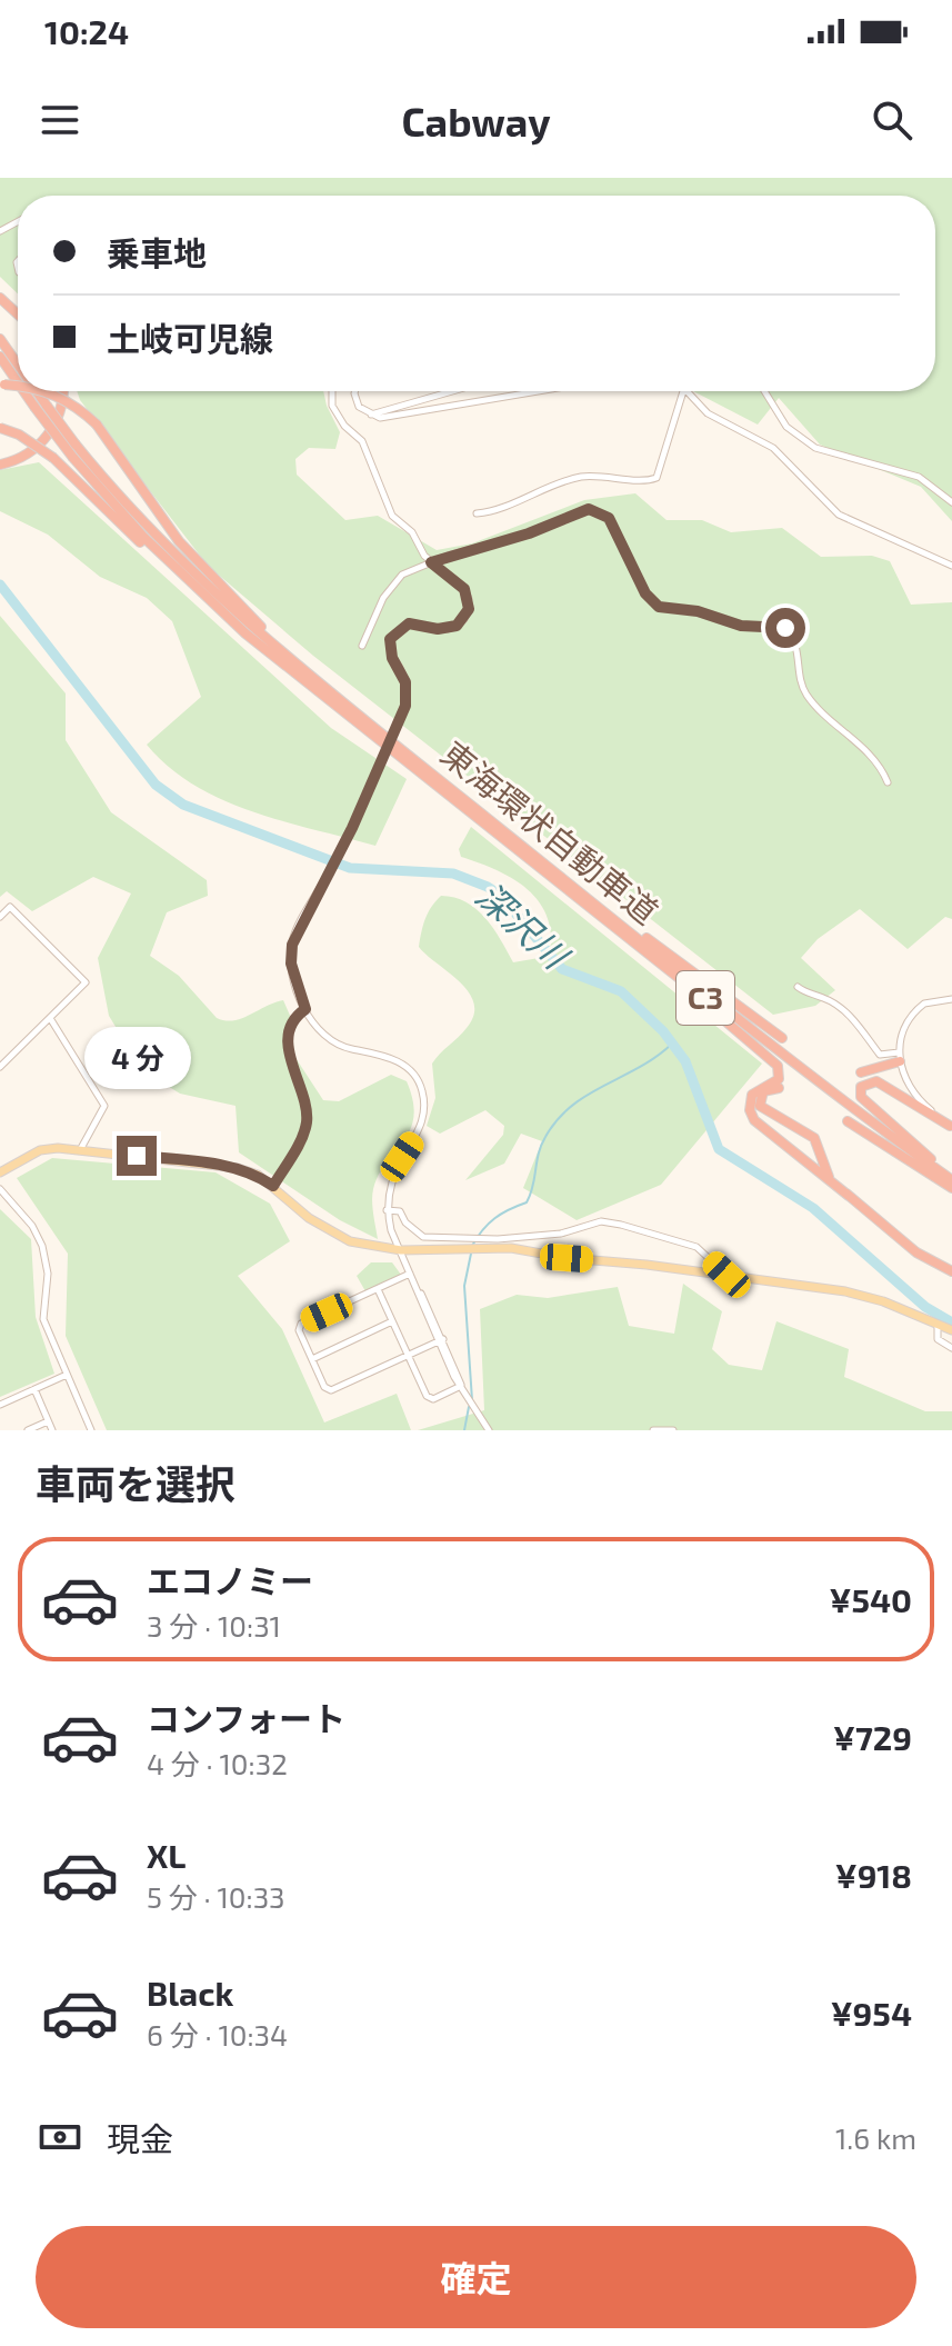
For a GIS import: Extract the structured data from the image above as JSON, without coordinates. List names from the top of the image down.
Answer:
{
  "streets": {
    "highway": ["東海環状自動車道", "C3"]
  },
  "crossings": [
    ["東海環状自動車道", "C3"]
  ],
  "water": ["深沢川"],
  "page": {
    "status": "10:24",
    "header": "Cabway",
    "banner": ["乗車地", "土岐可児線"],
    "bubble": "4 分",
    "heading": "車両を選択",
    "list": [
      {
        "name": "エコノミー",
        "note": "3 分 · 10:31",
        "value": "¥540"
      },
      {
        "name": "コンフォート",
        "note": "4 分 · 10:32",
        "value": "¥729"
      },
      {
        "name": "XL",
        "note": "5 分 · 10:33",
        "value": "¥918"
      },
      {
        "name": "Black",
        "note": "6 分 · 10:34",
        "value": "¥954"
      }
    ],
    "pay": ["現金", "1.6 km"],
    "buttons": "確定"
  }
}
